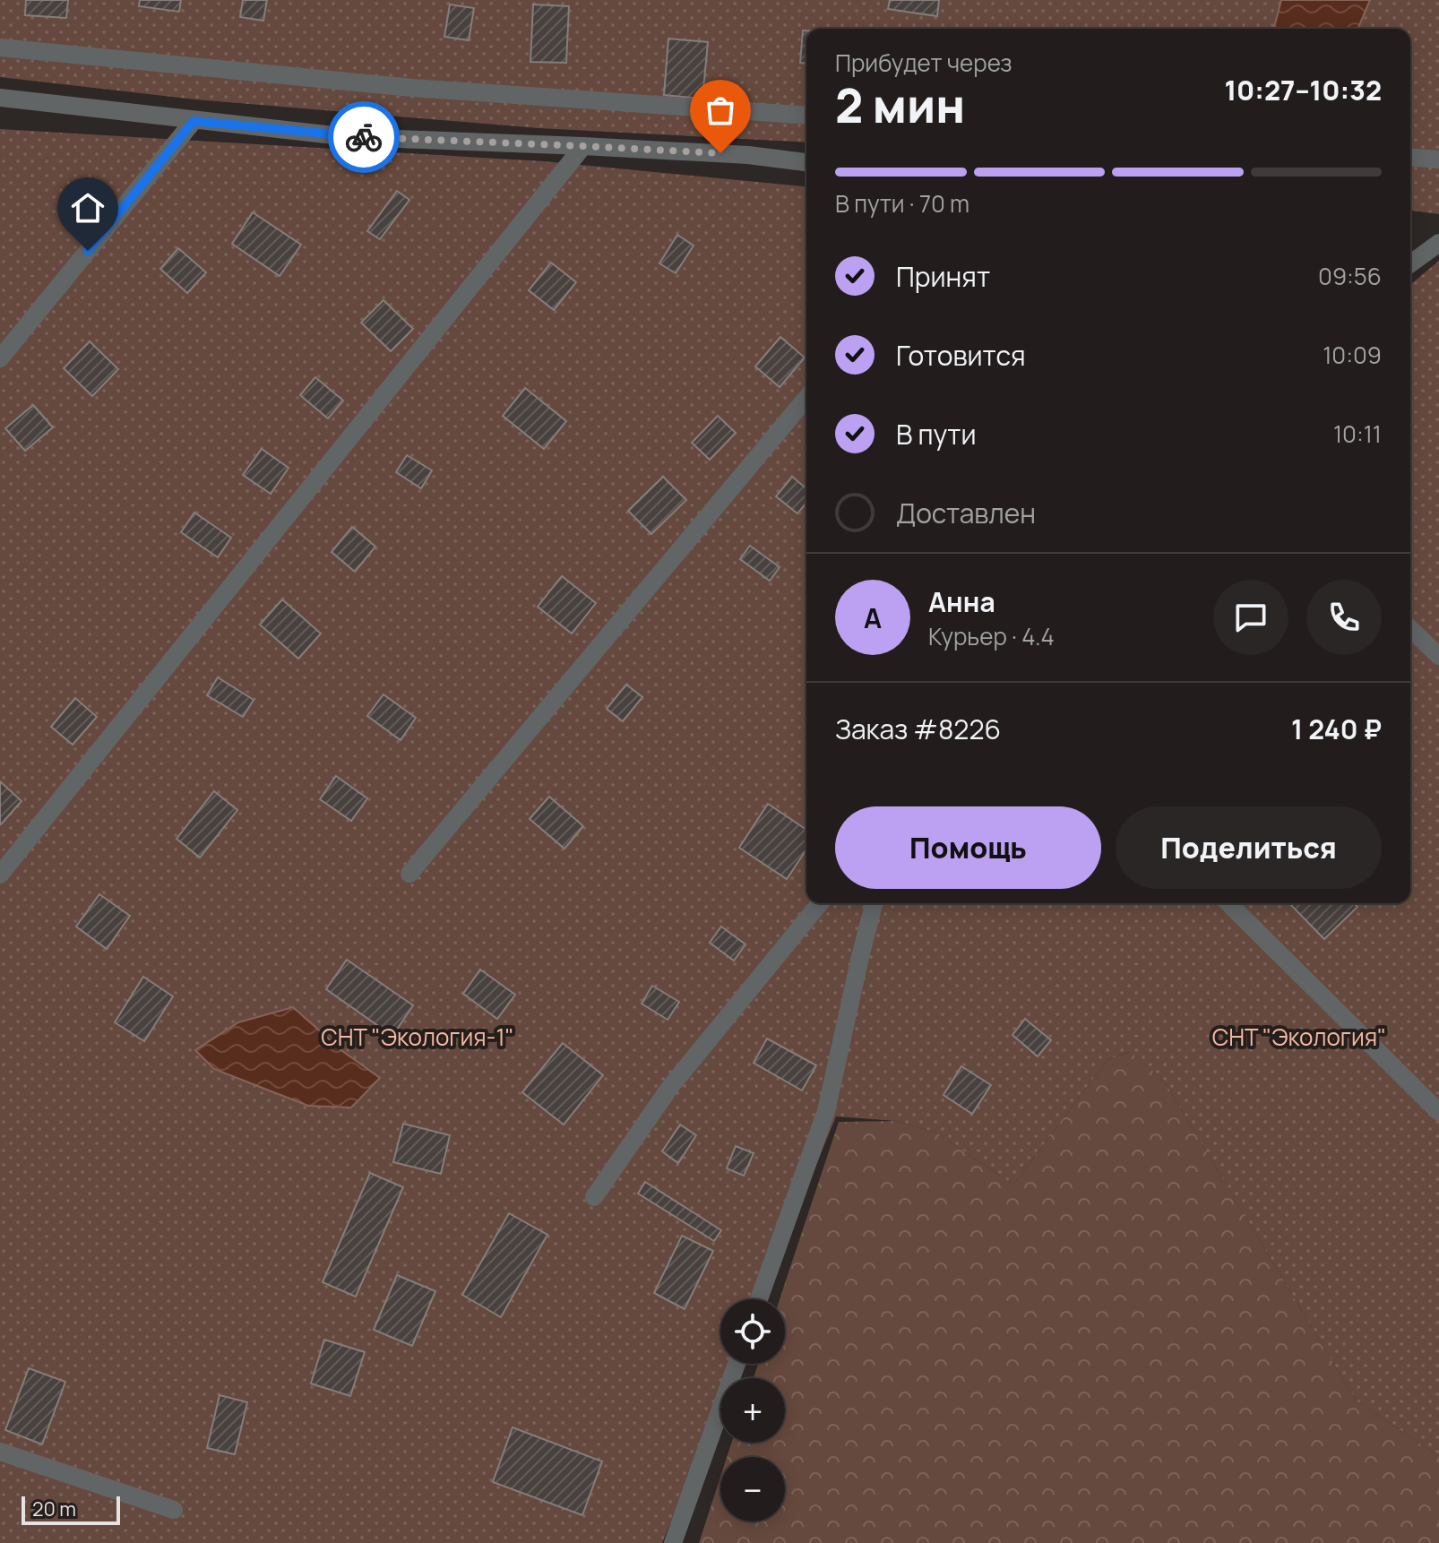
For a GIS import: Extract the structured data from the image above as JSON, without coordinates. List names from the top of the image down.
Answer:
{
  "parks": ["СНТ \"Экология-1\"", "СНТ \"Экология\""],
  "scale_bar": "20 m",
  "page": {
    "heading": ["2 мин", "Прибудет через", "10:27–10:32"],
    "panel": [
      "Анна",
      "Курьер · 4.4",
      "Заказ #8226",
      "1 240 ₽"
    ],
    "bar": "В пути · 70 m",
    "list": [
      ["Принят", "09:56"],
      ["Готовится", "10:09"],
      ["В пути", "10:11"],
      "Доставлен"
    ],
    "round": "А",
    "buttons": ["Помощь", "Поделиться"],
    "map_buttons": ["+", "−"],
    "scale": "20 m"
  }
}
